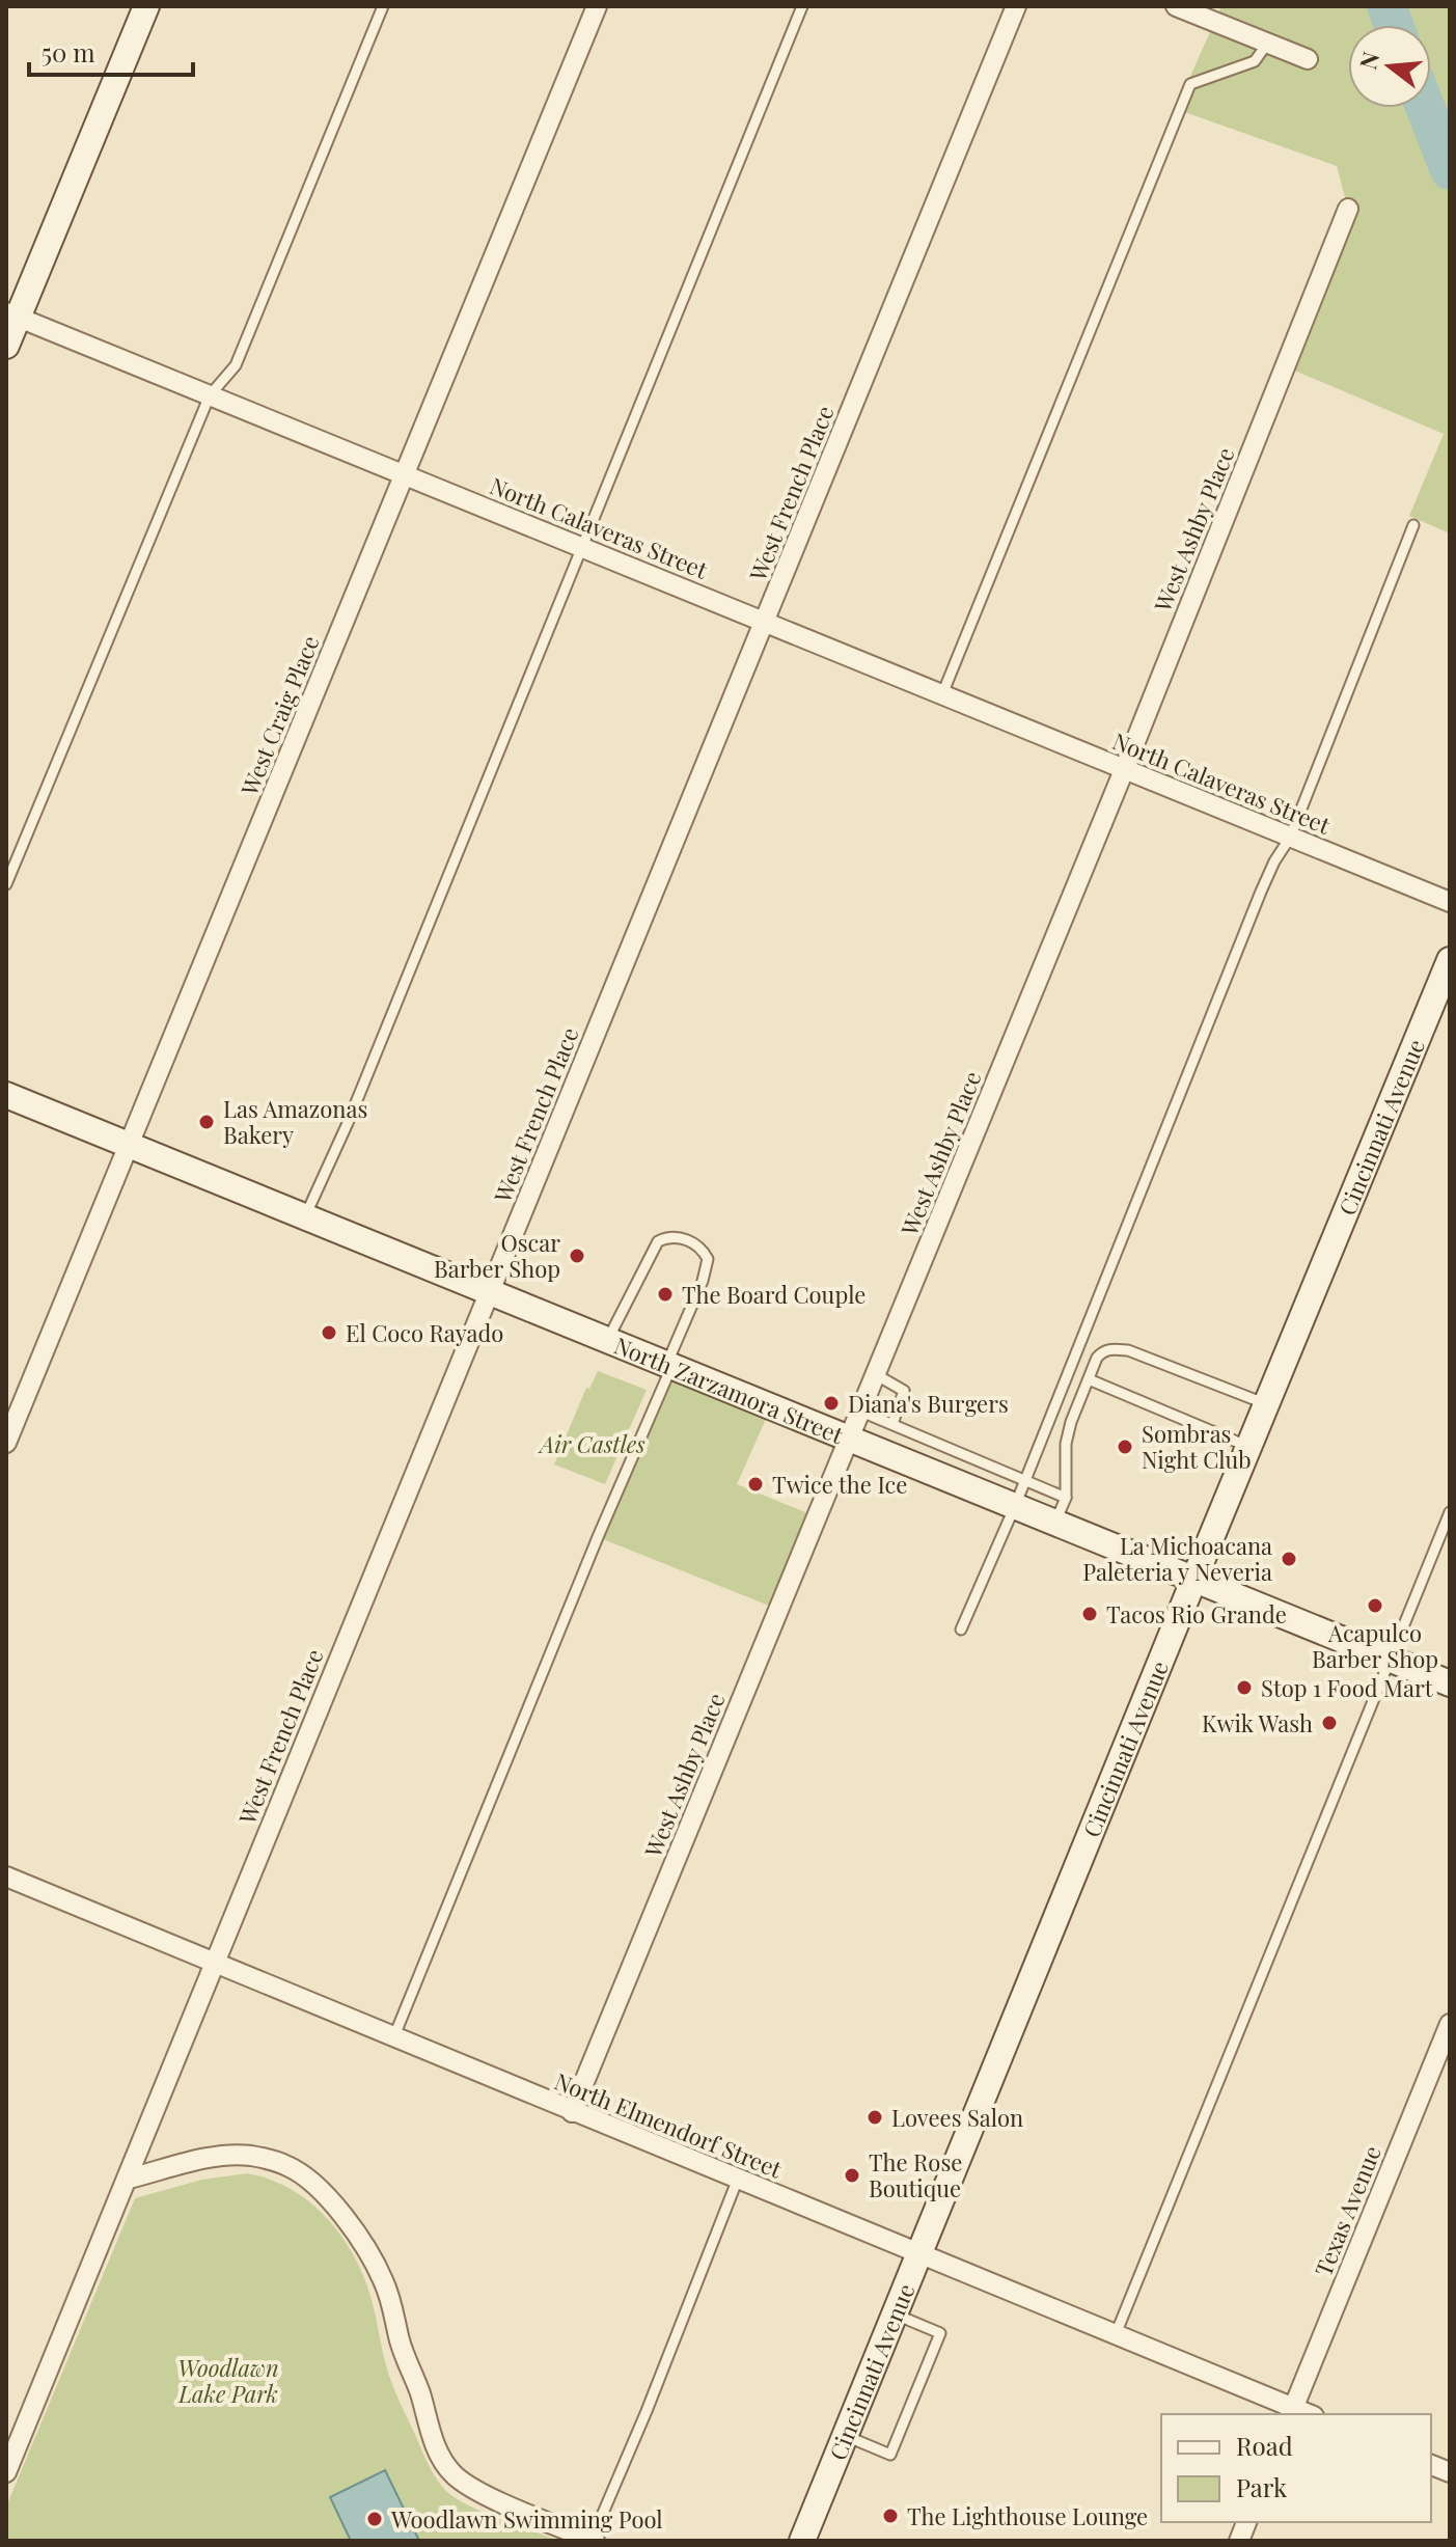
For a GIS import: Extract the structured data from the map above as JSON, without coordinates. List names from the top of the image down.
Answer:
{
  "streets": {
    "street": [
      "West French Place",
      "North Calaveras Street",
      "West Ashby Place",
      "West Craig Place",
      "Cincinnati Avenue",
      "North Zarzamora Street",
      "North Elmendorf Street",
      "Texas Avenue"
    ]
  },
  "crossings": [
    ["West French Place", "North Calaveras Street"],
    ["West French Place", "North Zarzamora Street"],
    ["West French Place", "North Elmendorf Street"],
    ["North Calaveras Street", "West Ashby Place"],
    ["North Calaveras Street", "West Craig Place"],
    ["West Ashby Place", "North Zarzamora Street"],
    ["West Ashby Place", "North Elmendorf Street"],
    ["West Craig Place", "North Zarzamora Street"],
    ["Cincinnati Avenue", "North Zarzamora Street"],
    ["Cincinnati Avenue", "North Elmendorf Street"],
    ["North Elmendorf Street", "Texas Avenue"]
  ],
  "parks": ["Air Castles", "Woodlawn Lake Park"],
  "places": [
    "Las Amazonas Bakery",
    "Oscar Barber Shop",
    "The Board Couple",
    "El Coco Rayado",
    "Diana's Burgers",
    "Sombras Night Club",
    "Twice the Ice",
    "La Michoacana Paleteria y Neveria",
    "Acapulco Barber Shop",
    "Tacos Rio Grande",
    "Stop 1 Food Mart",
    "Kwik Wash",
    "Lovees Salon",
    "The Rose Boutique",
    "The Lighthouse Lounge",
    "Woodlawn Swimming Pool"
  ],
  "legend": ["Road", "Park"],
  "scale_bar": "50 m",
  "north": "left"
}
